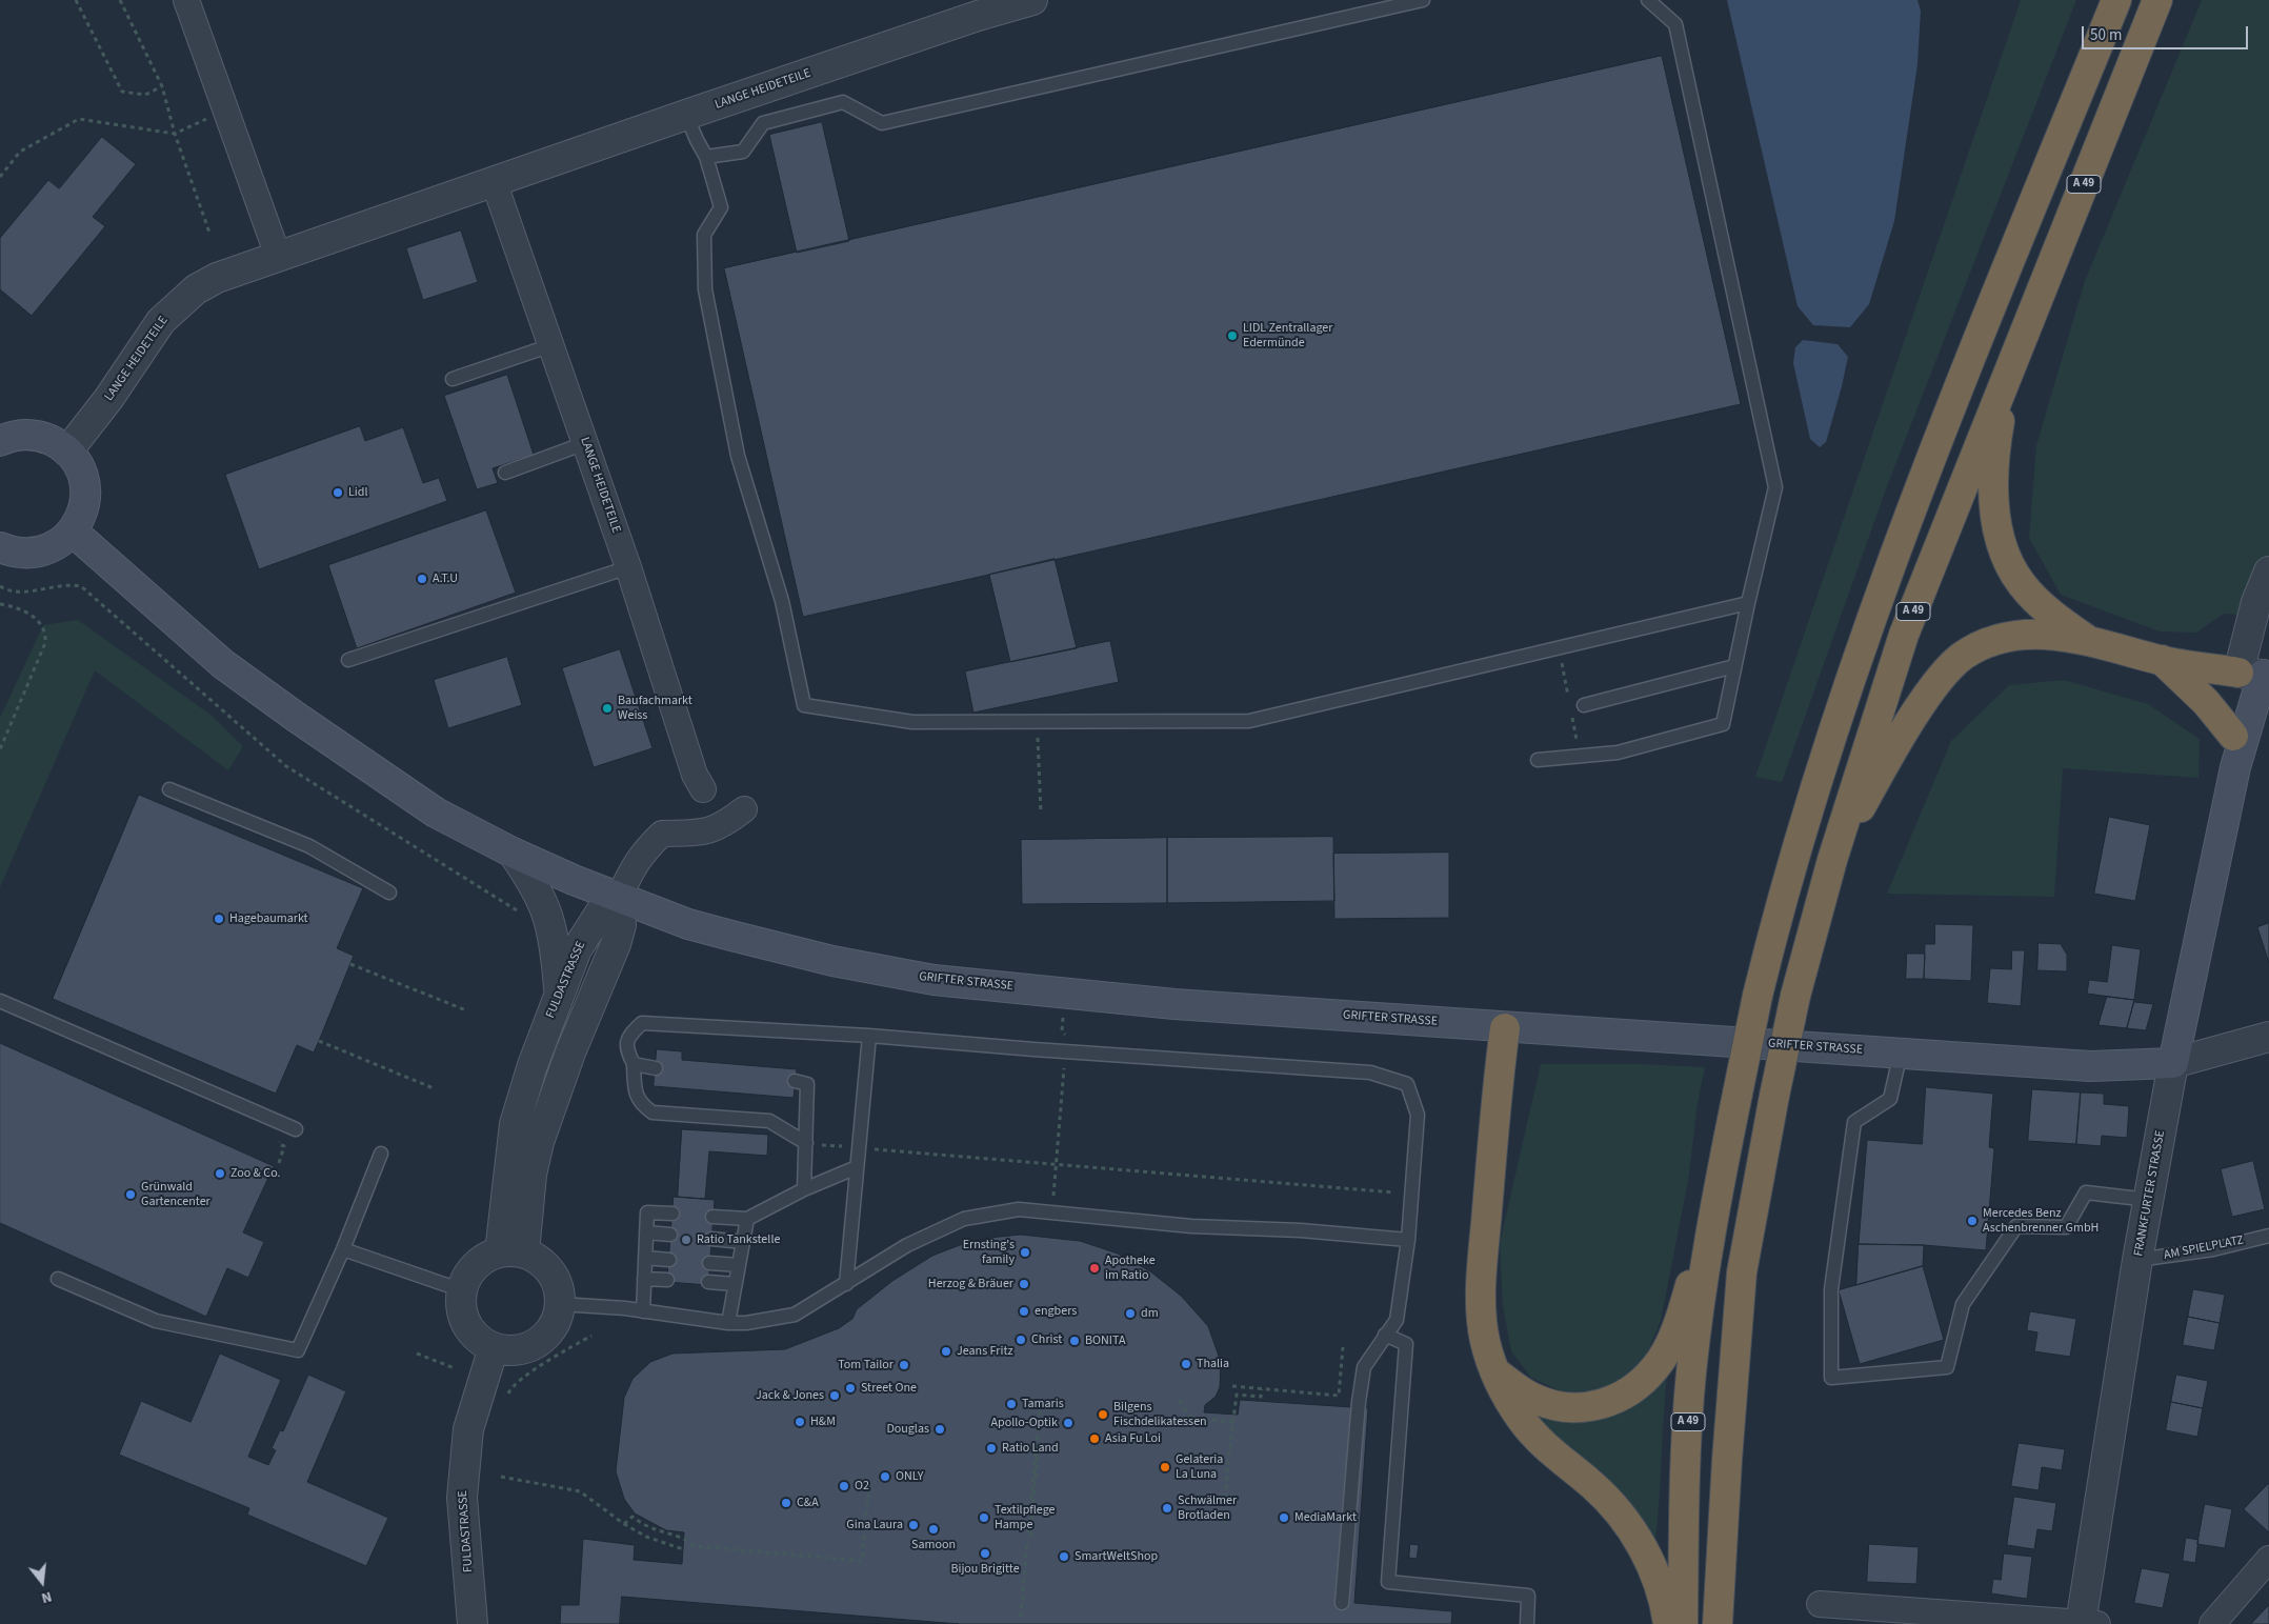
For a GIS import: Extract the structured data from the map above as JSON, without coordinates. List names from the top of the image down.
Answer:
{
  "streets": {
    "highway": ["A 49"],
    "main road": ["GRIFTER STRASSE", "FRANKFURTER STRASSE"],
    "street": ["LANGE HEIDETEILE", "FULDASTRASSE"],
    "lane": ["AM SPIELPLATZ"]
  },
  "crossings": [
    ["FULDASTRASSE", "GRIFTER STRASSE"],
    ["GRIFTER STRASSE", "FRANKFURTER STRASSE"],
    ["FRANKFURTER STRASSE", "AM SPIELPLATZ"]
  ],
  "places": [
    "LIDL Zentrallager Edermünde",
    "Lidl",
    "A.T.U",
    "Baufachmarkt Weiss",
    "Hagebaumarkt",
    "Zoo & Co.",
    "Grünwald Gartencenter",
    "Mercedes Benz Aschenbrenner GmbH",
    "Ratio Tankstelle",
    "Ernsting's family",
    "Apotheke im Ratio",
    "Herzog & Bräuer",
    "engbers",
    "dm",
    "Christ",
    "BONITA",
    "Jeans Fritz",
    "Thalia",
    "Tom Tailor",
    "Street One",
    "Jack & Jones",
    "Tamaris",
    "Bilgens Fischdelikatessen",
    "H&M",
    "Apollo-Optik",
    "Douglas",
    "Asia Fu Loi",
    "Ratio Land",
    "Gelateria La Luna",
    "ONLY",
    "O2",
    "C&A",
    "Schwälmer Brotladen",
    "Textilpflege Hampe",
    "MediaMarkt",
    "Gina Laura",
    "Samoon",
    "Bijou Brigitte",
    "SmartWeltShop"
  ],
  "scale_bar": "50 m",
  "north": "bottom"
}
